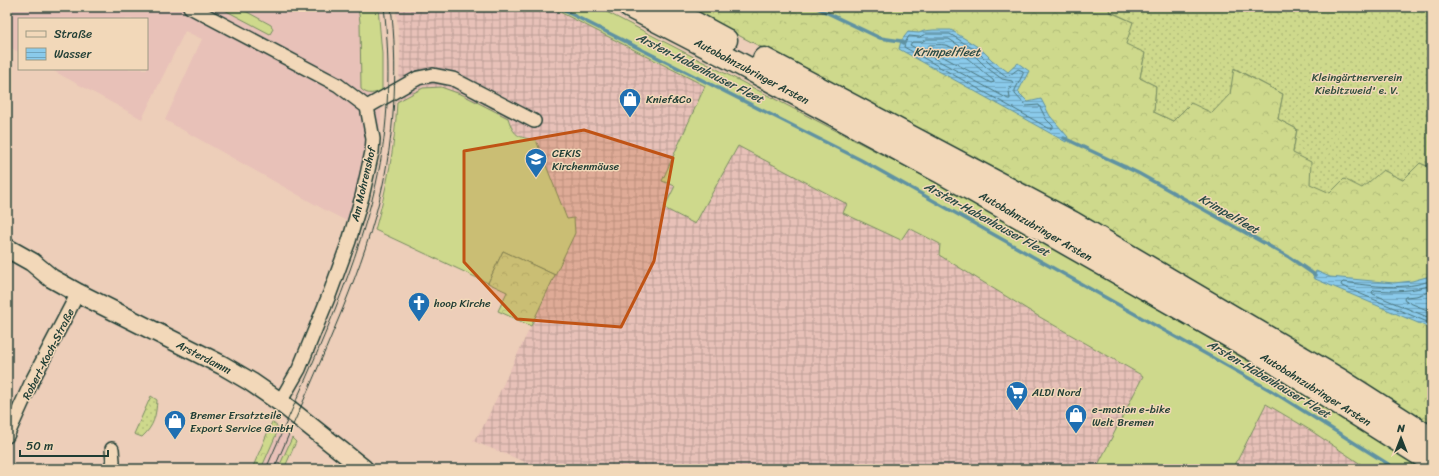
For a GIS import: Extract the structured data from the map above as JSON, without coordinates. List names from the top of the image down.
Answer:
{
  "streets": {
    "highway": ["Autobahnzubringer Arsten"],
    "street": ["Am Mohrenshof", "Robert-Koch-Straße", "Arsterdamm"]
  },
  "crossings": [
    ["Am Mohrenshof", "Arsterdamm"],
    ["Robert-Koch-Straße", "Arsterdamm"]
  ],
  "water": ["Krimpelfleet", "Arsten-Habenhauser Fleet"],
  "parks": ["Kleingärtnerverein Kiebitzweid' e. V."],
  "places": {
    "shop": ["Knief&Co", "e-motion e-bike Welt Bremen", "Bremer Ersatzteile Export Service GmbH"],
    "school or university": ["CEKIS Kirchenmäuse"],
    "church": ["hoop Kirche"],
    "supermarket": ["ALDI Nord"]
  },
  "legend": ["Straße", "Wasser"],
  "scale_bar": "50 m",
  "north": "top"
}
